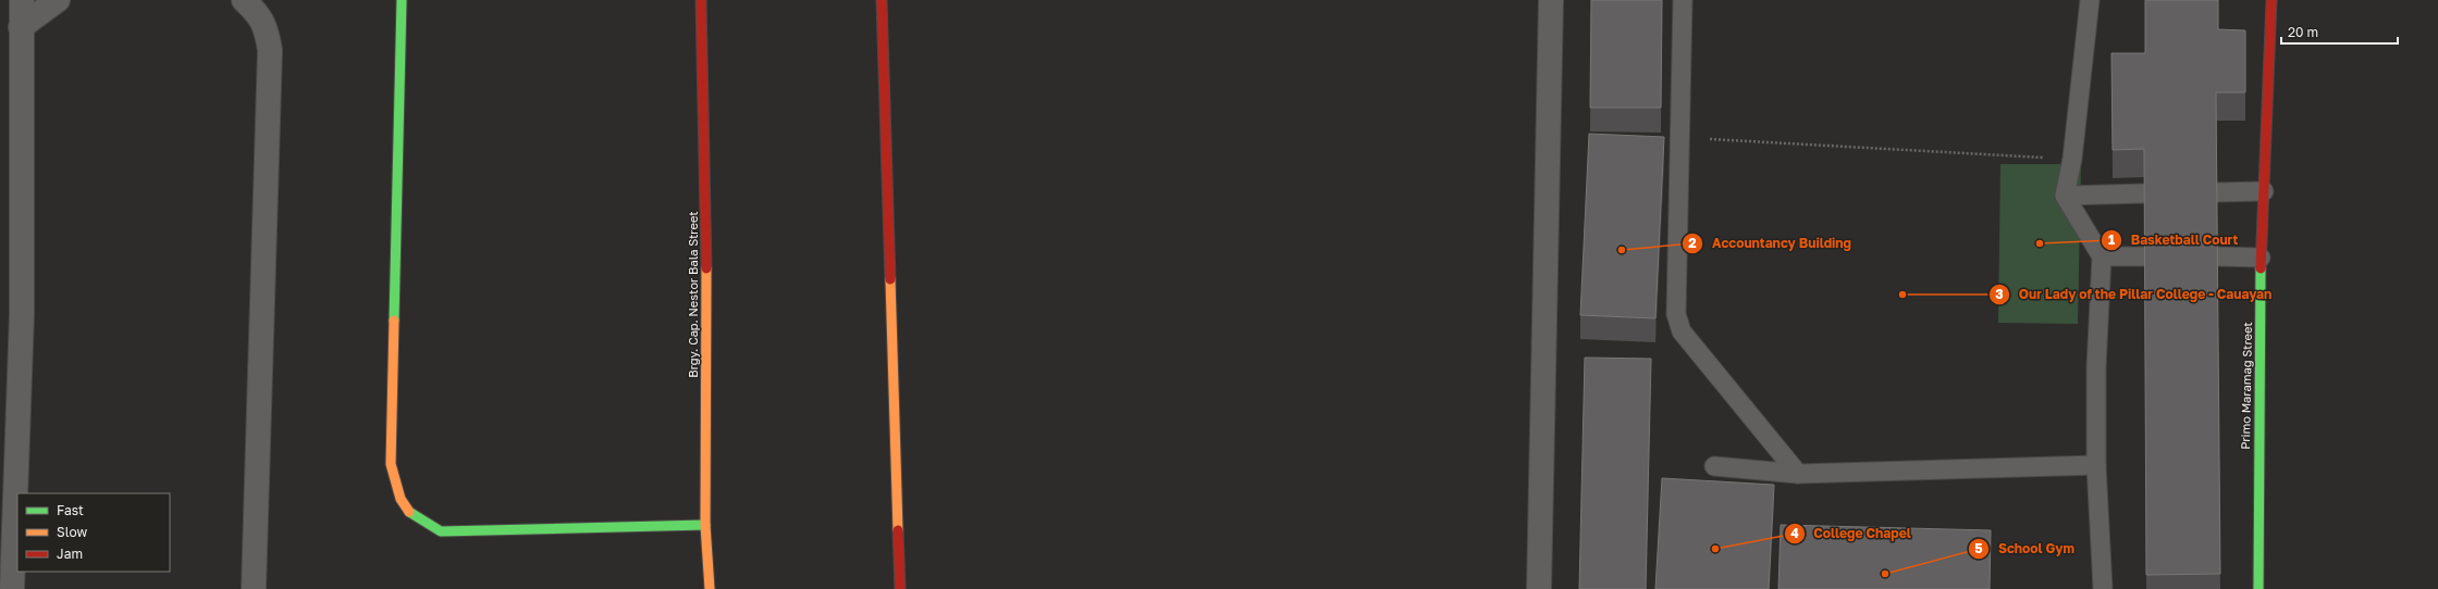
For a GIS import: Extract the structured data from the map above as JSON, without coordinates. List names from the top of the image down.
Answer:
{
  "streets": {
    "street": ["Brgy. Cap. Nestor Bala Street", "Primo Maramag Street"]
  },
  "places": [
    "Basketball Court",
    "Accountancy Building",
    "Our Lady of the Pillar College - Cauayan",
    "College Chapel",
    "School Gym"
  ],
  "legend": ["Fast", "Slow", "Jam"],
  "scale_bar": "20 m"
}
